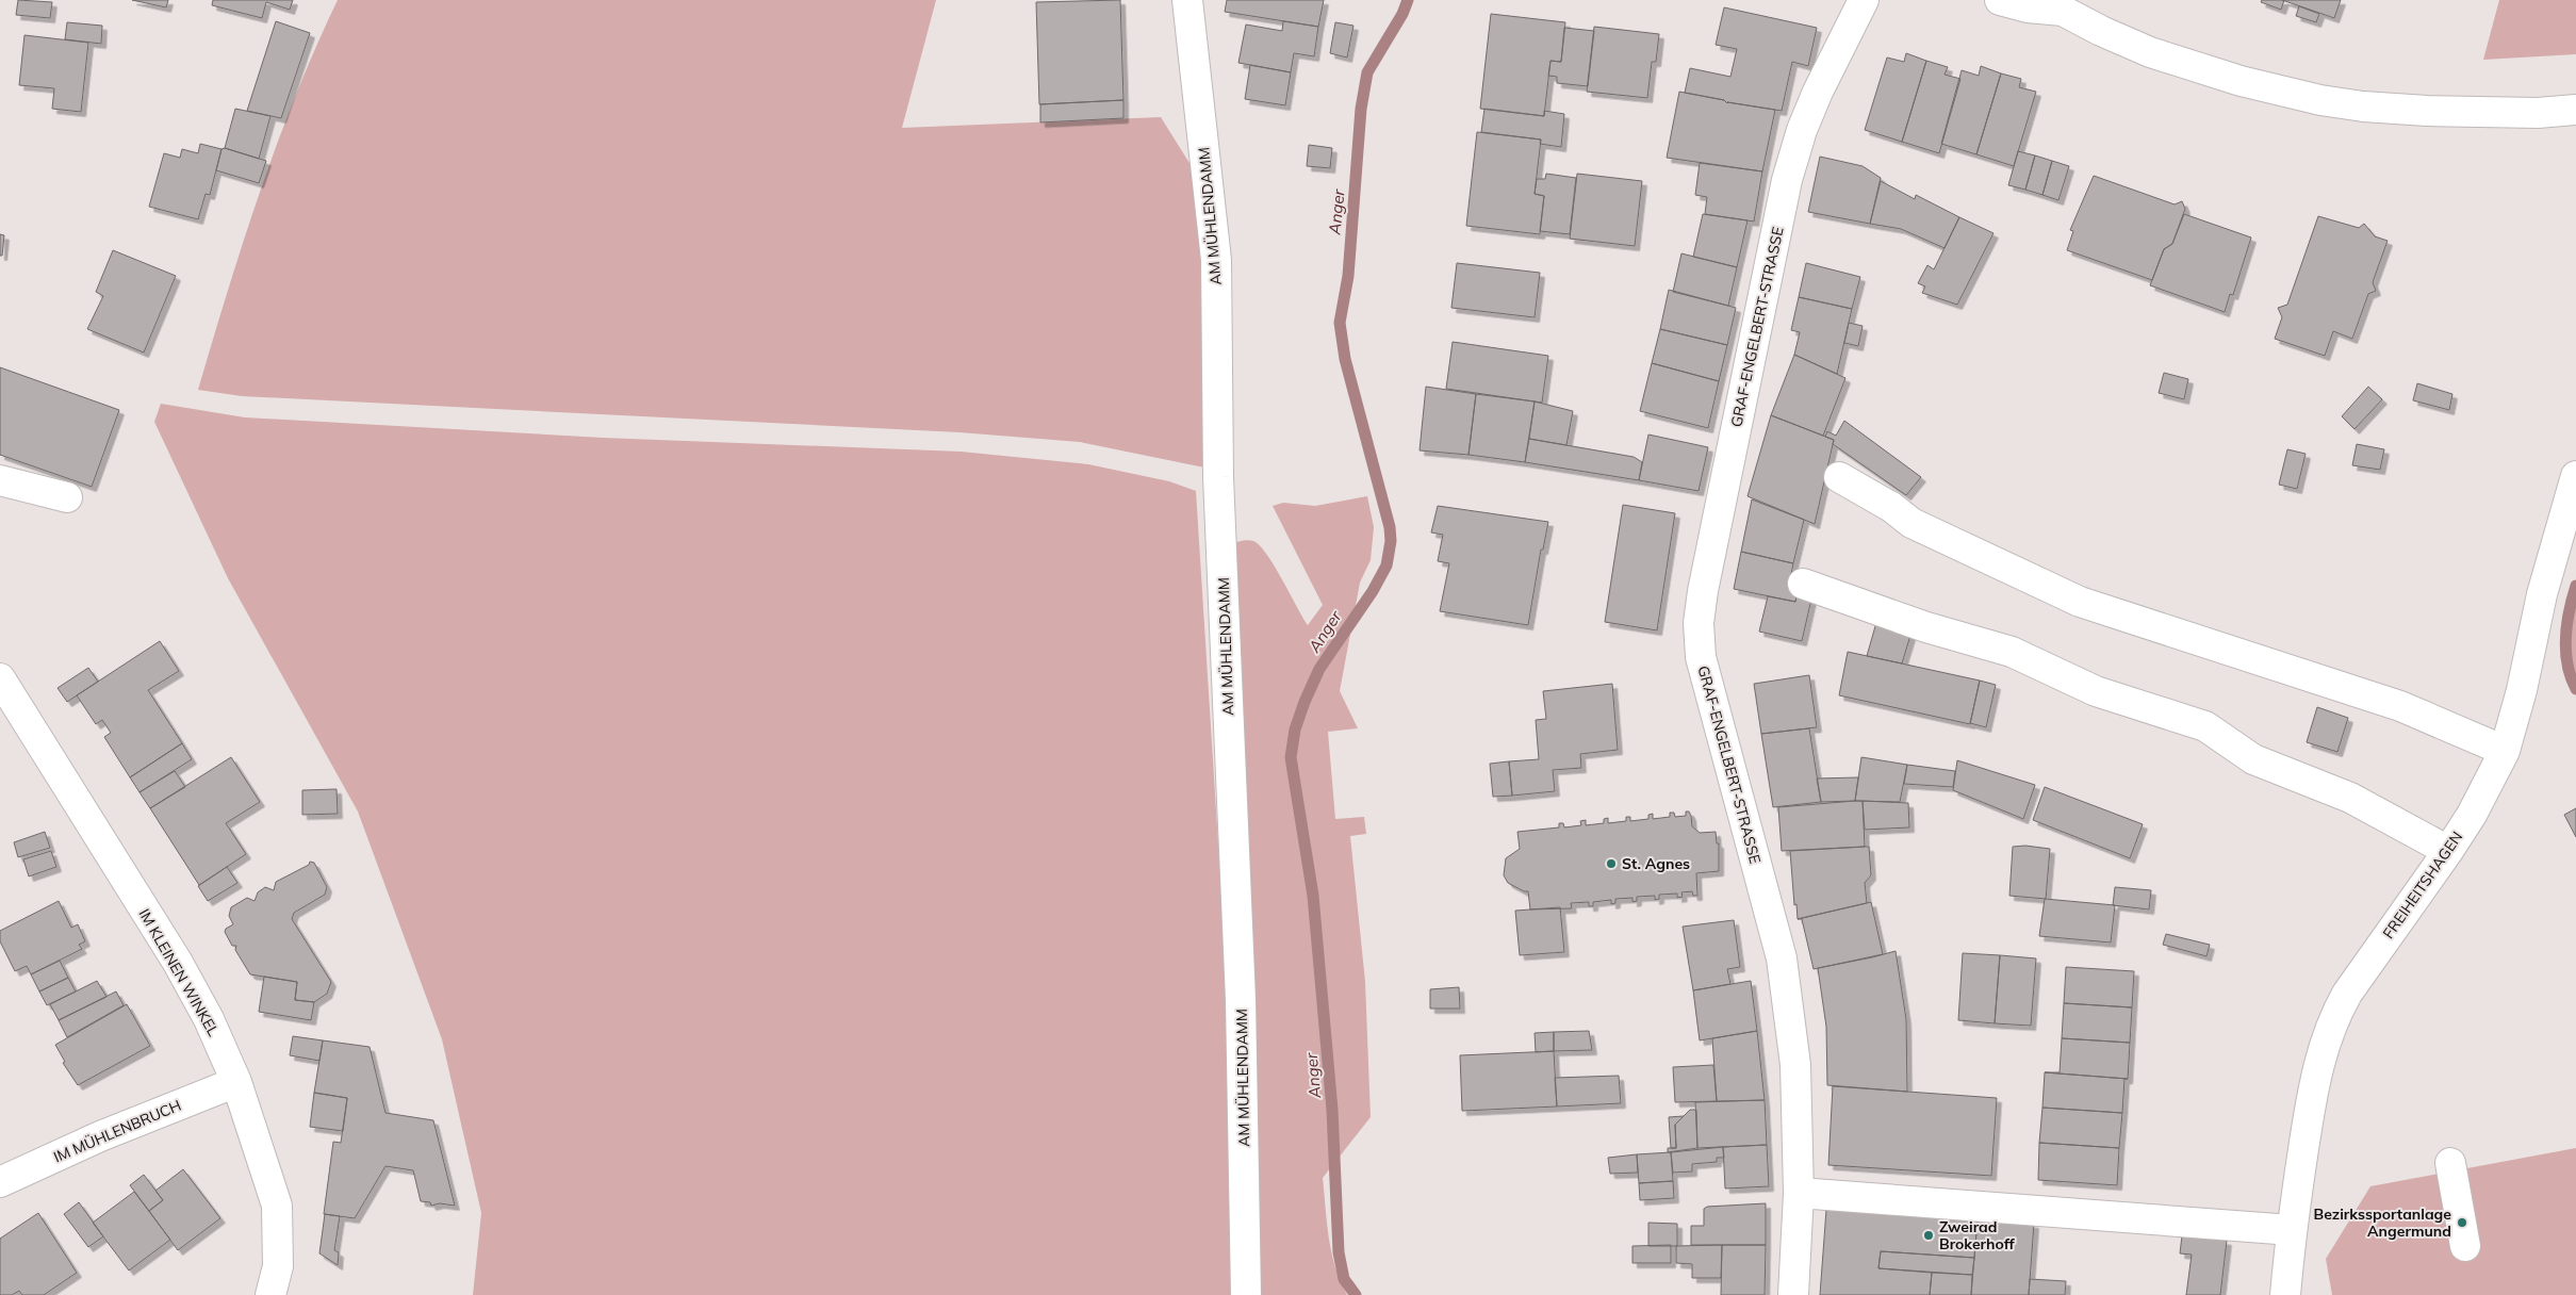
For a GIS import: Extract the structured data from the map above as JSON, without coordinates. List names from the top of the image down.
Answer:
{
  "streets": {
    "street": [
      "AM MÜHLENDAMM",
      "GRAF-ENGELBERT-STRASSE",
      "FREIHEITSHAGEN",
      "IM KLEINEN WINKEL",
      "IM MÜHLENBRUCH"
    ]
  },
  "crossings": [
    ["IM KLEINEN WINKEL", "IM MÜHLENBRUCH"]
  ],
  "water": ["Anger"],
  "places": ["St. Agnes", "Bezirkssportanlage Angermund", "Zweirad Brokerhoff"]
}
